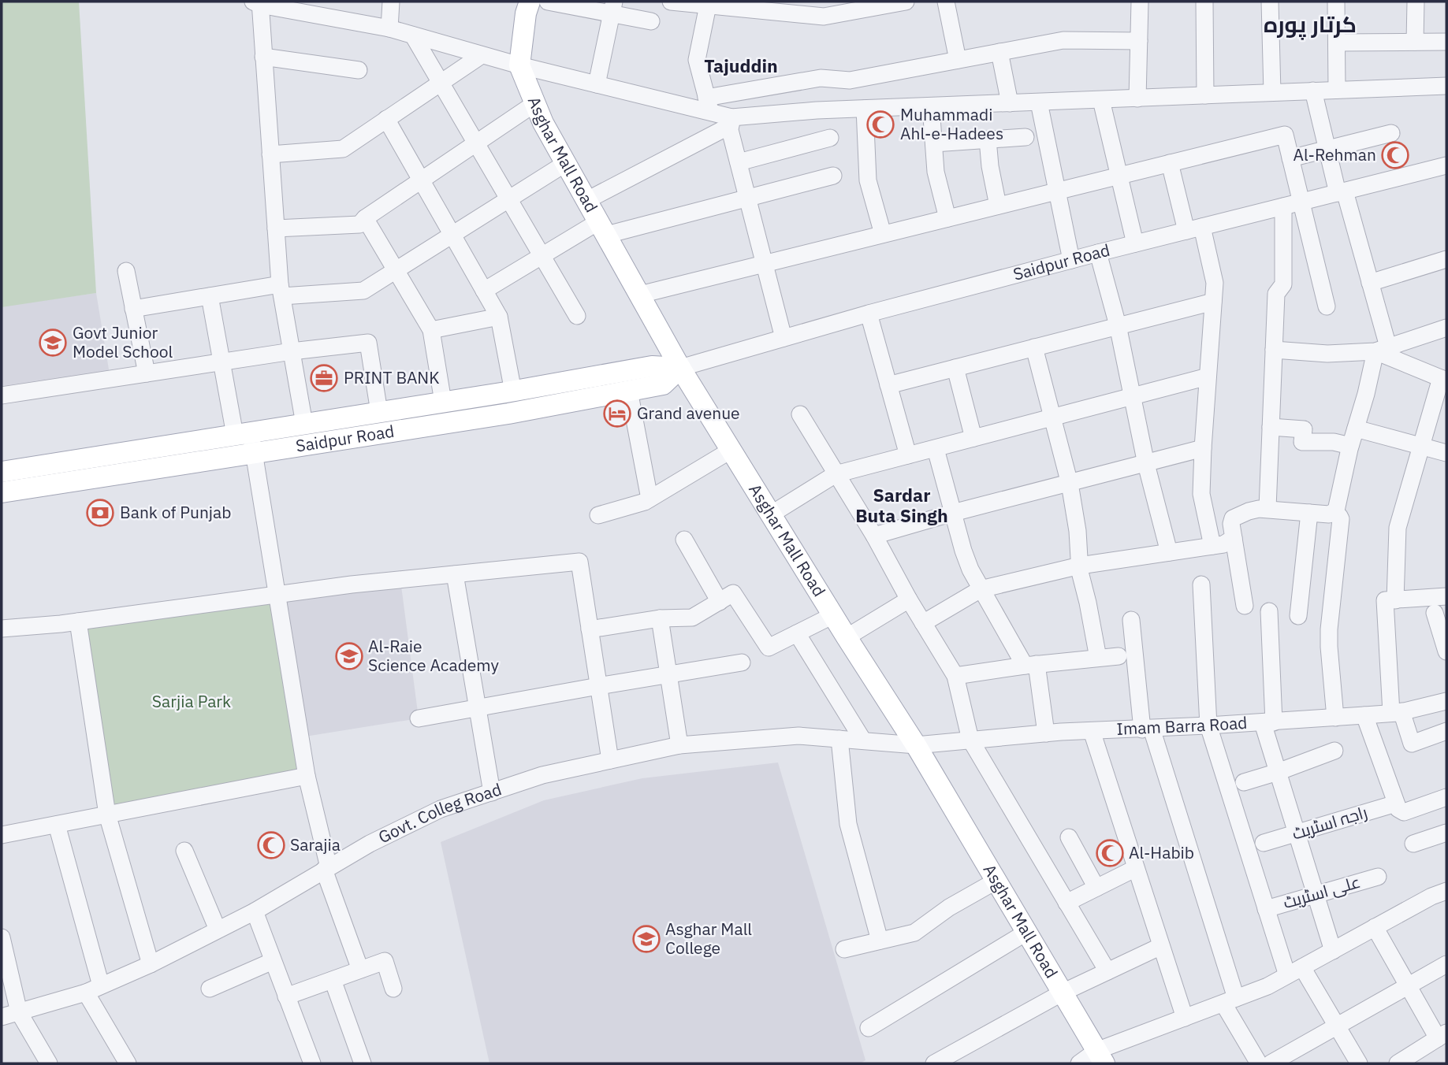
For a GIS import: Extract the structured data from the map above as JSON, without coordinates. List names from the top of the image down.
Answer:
{
  "streets": {
    "main road": ["Asghar Mall Road", "Saidpur Road"],
    "street": [
      "Imam Barra Road",
      "Govt. Colleg Road",
      "راجہ اسٹریٹ",
      "علی اسٹریٹ"
    ]
  },
  "crossings": [
    ["Asghar Mall Road", "Saidpur Road"],
    ["Asghar Mall Road", "Imam Barra Road"],
    ["Asghar Mall Road", "Govt. Colleg Road"],
    ["Imam Barra Road", "Govt. Colleg Road"]
  ],
  "districts": ["کرتار پورہ", "Tajuddin", "Sardar Buta Singh"],
  "parks": ["Sarjia Park"],
  "places": {
    "mosque": [
      "Muhammadi Ahl-e-Hadees",
      "Al-Rehman",
      "Sarajia",
      "Al-Habib"
    ],
    "school or university": ["Govt Junior Model School", "Al-Raie Science Academy", "Asghar Mall College"],
    "office": ["PRINT BANK"],
    "hotel": ["Grand avenue"],
    "bank": ["Bank of Punjab"]
  }
}
